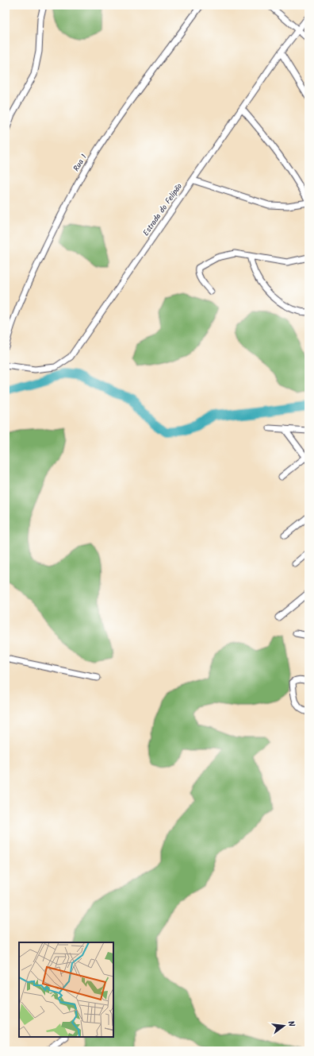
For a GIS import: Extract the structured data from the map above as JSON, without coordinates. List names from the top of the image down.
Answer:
{
  "streets": {
    "street": ["Rua 1", "Estrada do Felipão"]
  },
  "north": "right"
}
